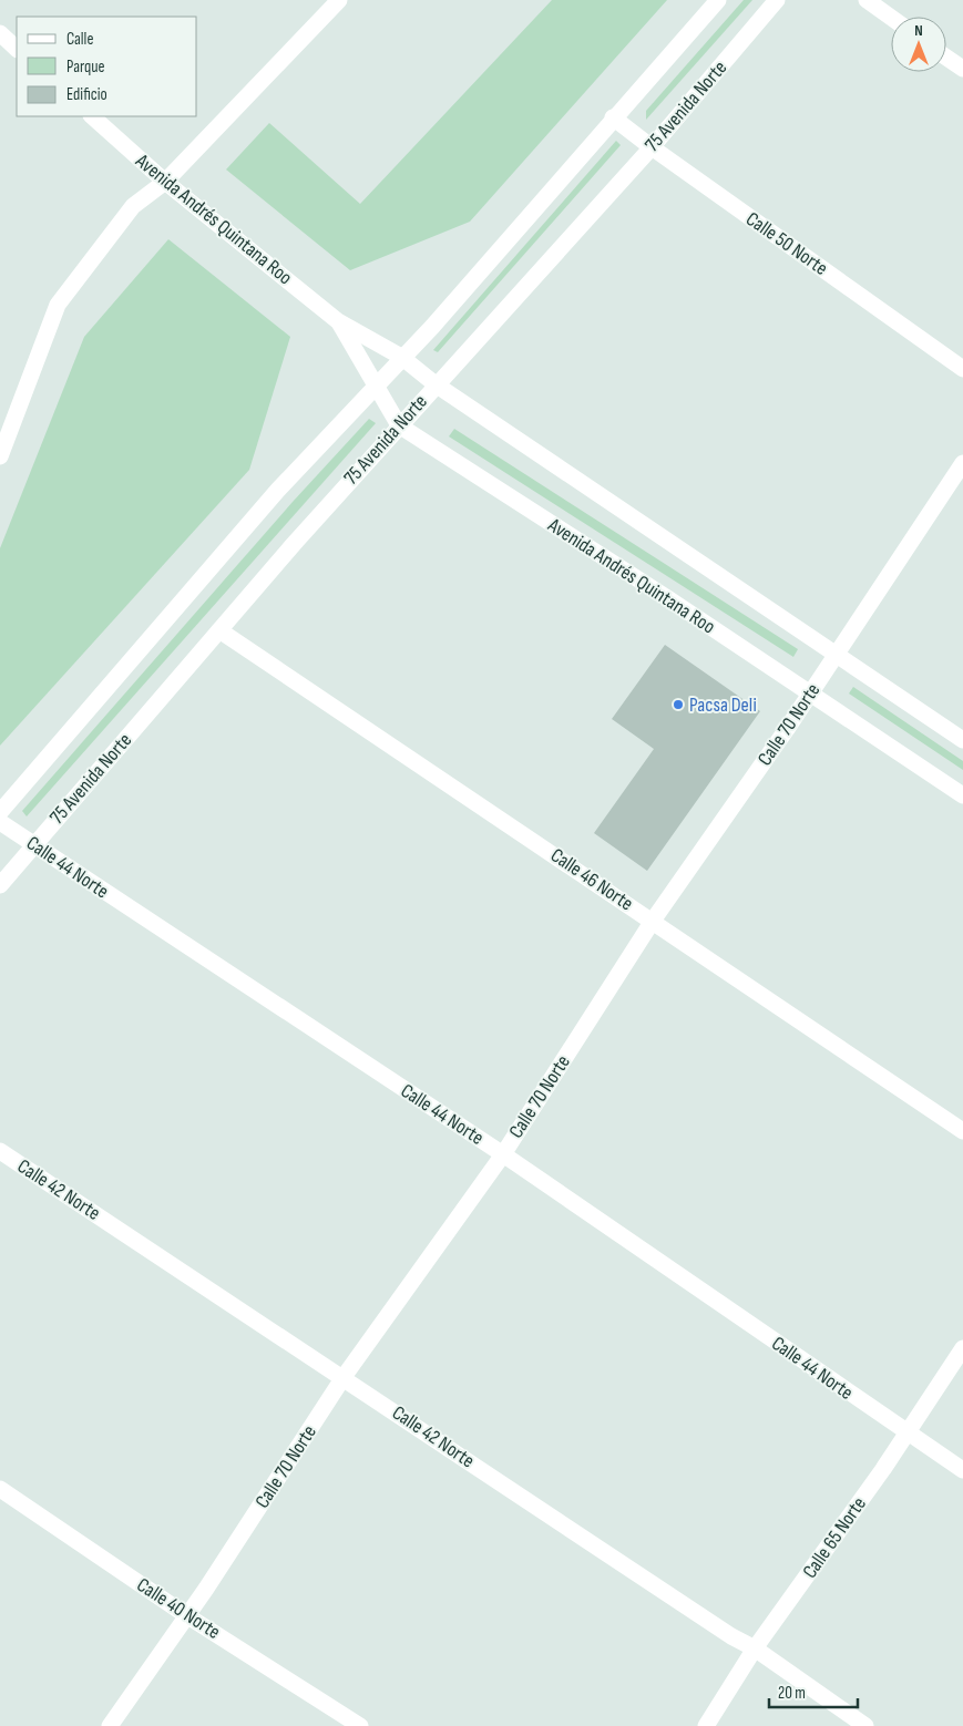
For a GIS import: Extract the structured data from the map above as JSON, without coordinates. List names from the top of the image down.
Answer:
{
  "streets": {
    "street": [
      "75 Avenida Norte",
      "Avenida Andrés Quintana Roo",
      "Calle 50 Norte",
      "Calle 70 Norte",
      "Calle 44 Norte",
      "Calle 46 Norte",
      "Calle 42 Norte",
      "Calle 65 Norte",
      "Calle 40 Norte"
    ]
  },
  "crossings": [
    ["75 Avenida Norte", "Avenida Andrés Quintana Roo"],
    ["75 Avenida Norte", "Calle 50 Norte"],
    ["75 Avenida Norte", "Calle 44 Norte"],
    ["75 Avenida Norte", "Calle 46 Norte"],
    ["Avenida Andrés Quintana Roo", "Calle 70 Norte"],
    ["Calle 70 Norte", "Calle 44 Norte"],
    ["Calle 70 Norte", "Calle 46 Norte"],
    ["Calle 70 Norte", "Calle 42 Norte"],
    ["Calle 70 Norte", "Calle 40 Norte"],
    ["Calle 44 Norte", "Calle 65 Norte"],
    ["Calle 42 Norte", "Calle 65 Norte"]
  ],
  "places": ["Pacsa Deli"],
  "legend": ["Calle", "Parque", "Edificio"],
  "scale_bar": "20 m",
  "north": "top"
}
